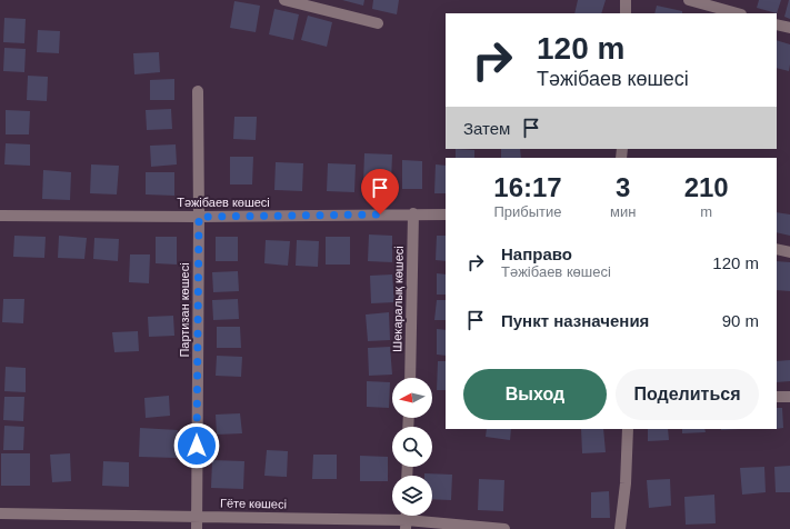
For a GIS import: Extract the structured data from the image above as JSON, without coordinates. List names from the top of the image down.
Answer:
{
  "streets": {
    "street": [
      "Тәжібаев көшесі",
      "Шекаралық көшесі",
      "Партизан көшесі",
      "Гёте көшесі"
    ]
  },
  "crossings": [
    ["Тәжібаев көшесі", "Шекаралық көшесі"],
    ["Тәжібаев көшесі", "Партизан көшесі"],
    ["Партизан көшесі", "Гёте көшесі"]
  ],
  "north": "left",
  "page": {
    "turn": ["120 m", "Тәжібаев көшесі"],
    "then": "Затем",
    "eta": [
      "16:17",
      "Прибытие",
      "3",
      "мин",
      "210",
      "m"
    ],
    "list": [
      {
        "name": "Направо",
        "note": "Тәжібаев көшесі",
        "value": "120 m"
      },
      {
        "name": "Пункт назначения",
        "value": "90 m"
      }
    ],
    "buttons": ["Выход", "Поделиться"]
  }
}
